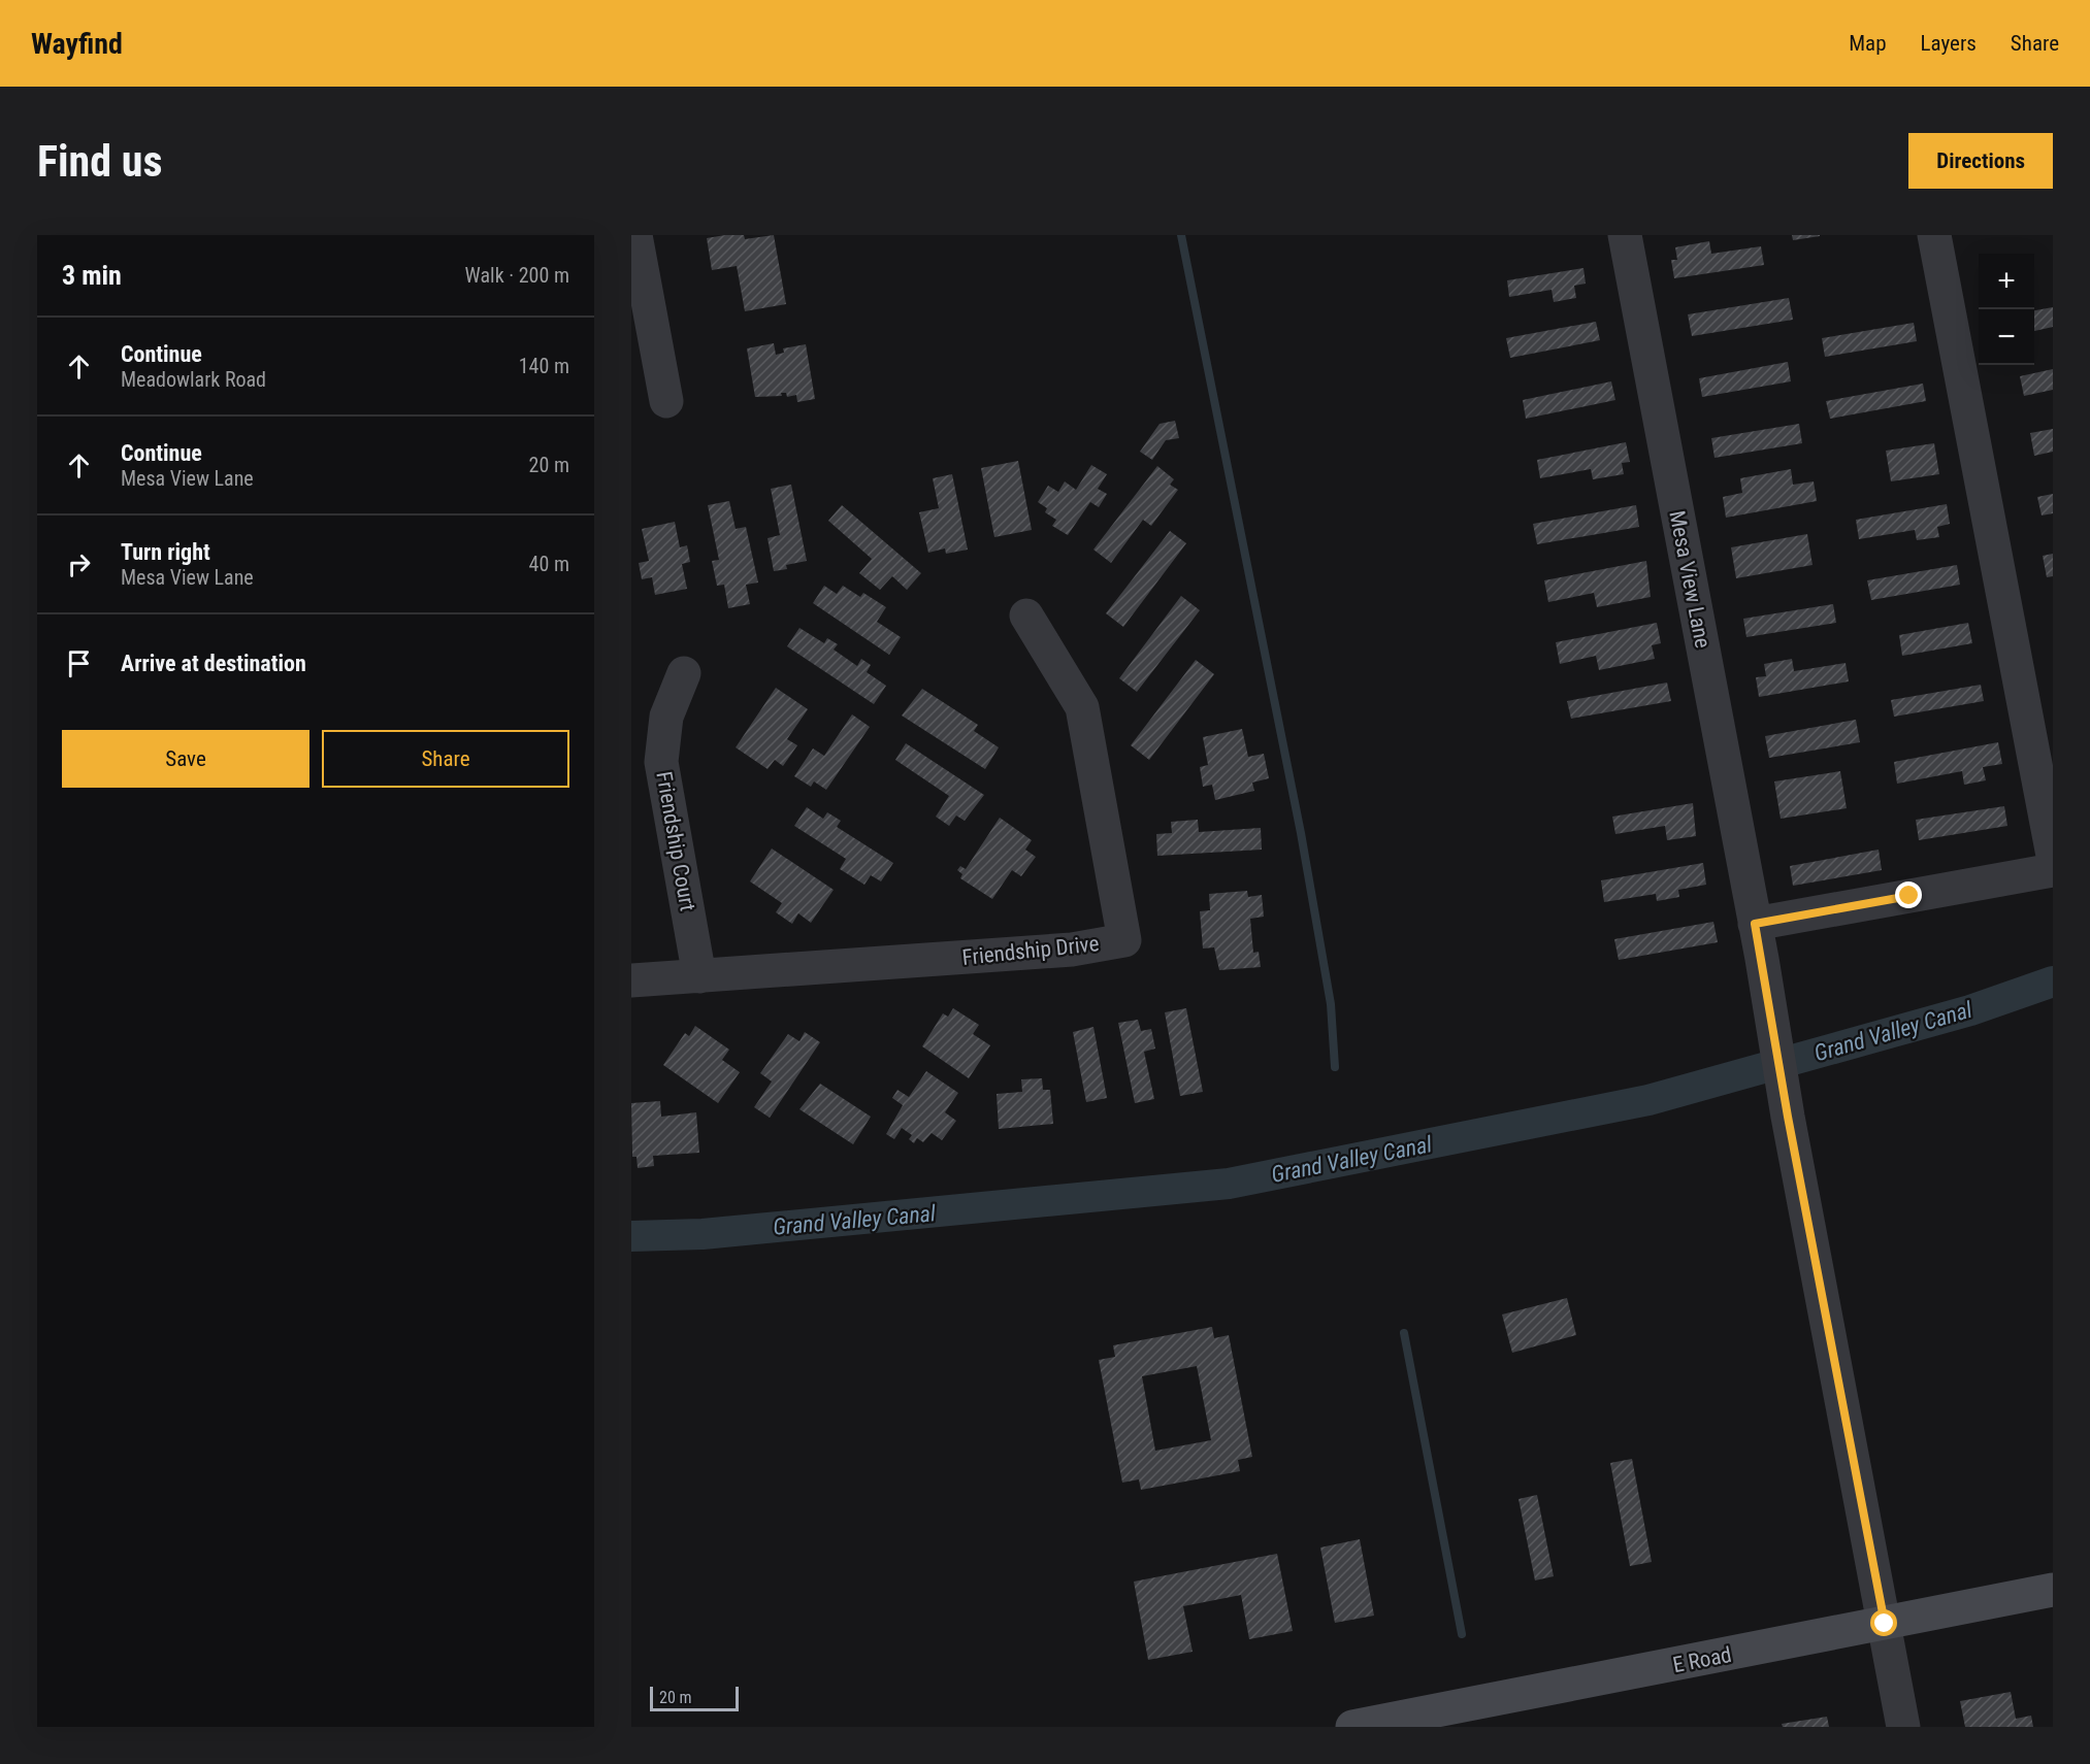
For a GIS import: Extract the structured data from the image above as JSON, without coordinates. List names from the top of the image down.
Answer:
{
  "streets": {
    "street": [
      "Mesa View Lane",
      "Friendship Court",
      "Friendship Drive",
      "E Road"
    ]
  },
  "crossings": [
    ["Mesa View Lane", "E Road"],
    ["Friendship Court", "Friendship Drive"]
  ],
  "water": ["Grand Valley Canal"],
  "scale_bar": "20 m",
  "page": {
    "header": "Wayfind",
    "nav": ["Map", "Layers", "Share"],
    "buttons": [
      "Directions",
      ["Save", "Share"]
    ],
    "title": "Find us",
    "heading": ["3 min", "Walk · 200 m"],
    "map_buttons": ["+", "−"],
    "list": [
      ["Continue", "Meadowlark Road", "140 m"],
      ["Continue", "Mesa View Lane", "20 m"],
      ["Turn right", "Mesa View Lane", "40 m"],
      "Arrive at destination"
    ],
    "scale": "20 m"
  }
}
